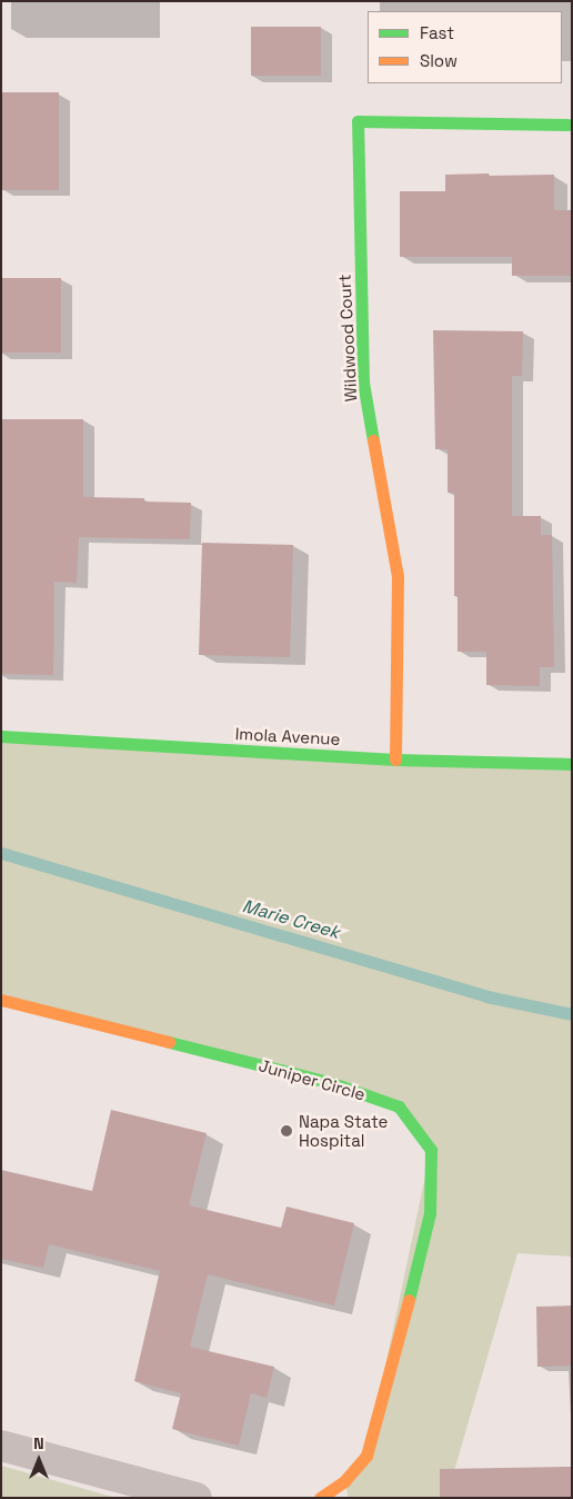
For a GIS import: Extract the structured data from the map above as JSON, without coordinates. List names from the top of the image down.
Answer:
{
  "streets": {
    "street": ["Wildwood Court", "Imola Avenue", "Juniper Circle"]
  },
  "crossings": [
    ["Wildwood Court", "Imola Avenue"]
  ],
  "water": ["Marie Creek"],
  "places": ["Napa State Hospital"],
  "legend": ["Fast", "Slow"],
  "north": "top"
}
